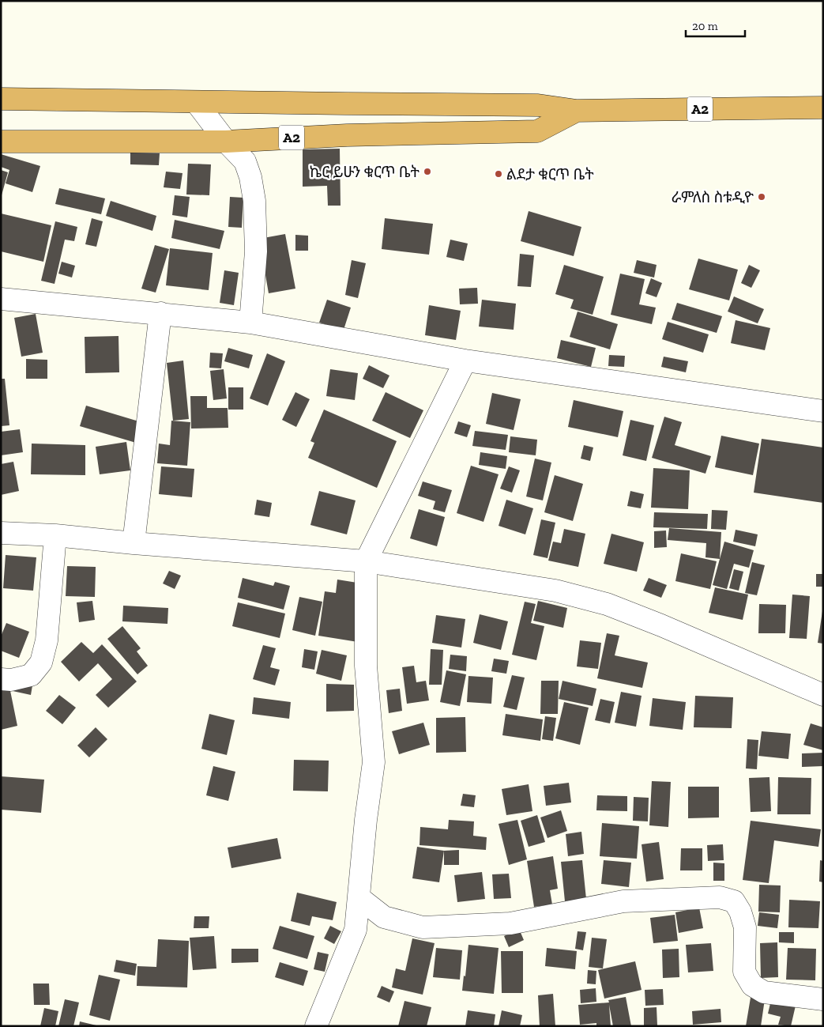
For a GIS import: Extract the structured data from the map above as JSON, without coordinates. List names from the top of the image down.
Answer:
{
  "streets": {
    "highway": ["A2"]
  },
  "places": ["ኬር ይሁን ቁርጥ ቤት", "ልደታ ቁርጥ ቤት", "ራምለስ ስቱዲዮ"],
  "scale_bar": "20 m"
}
